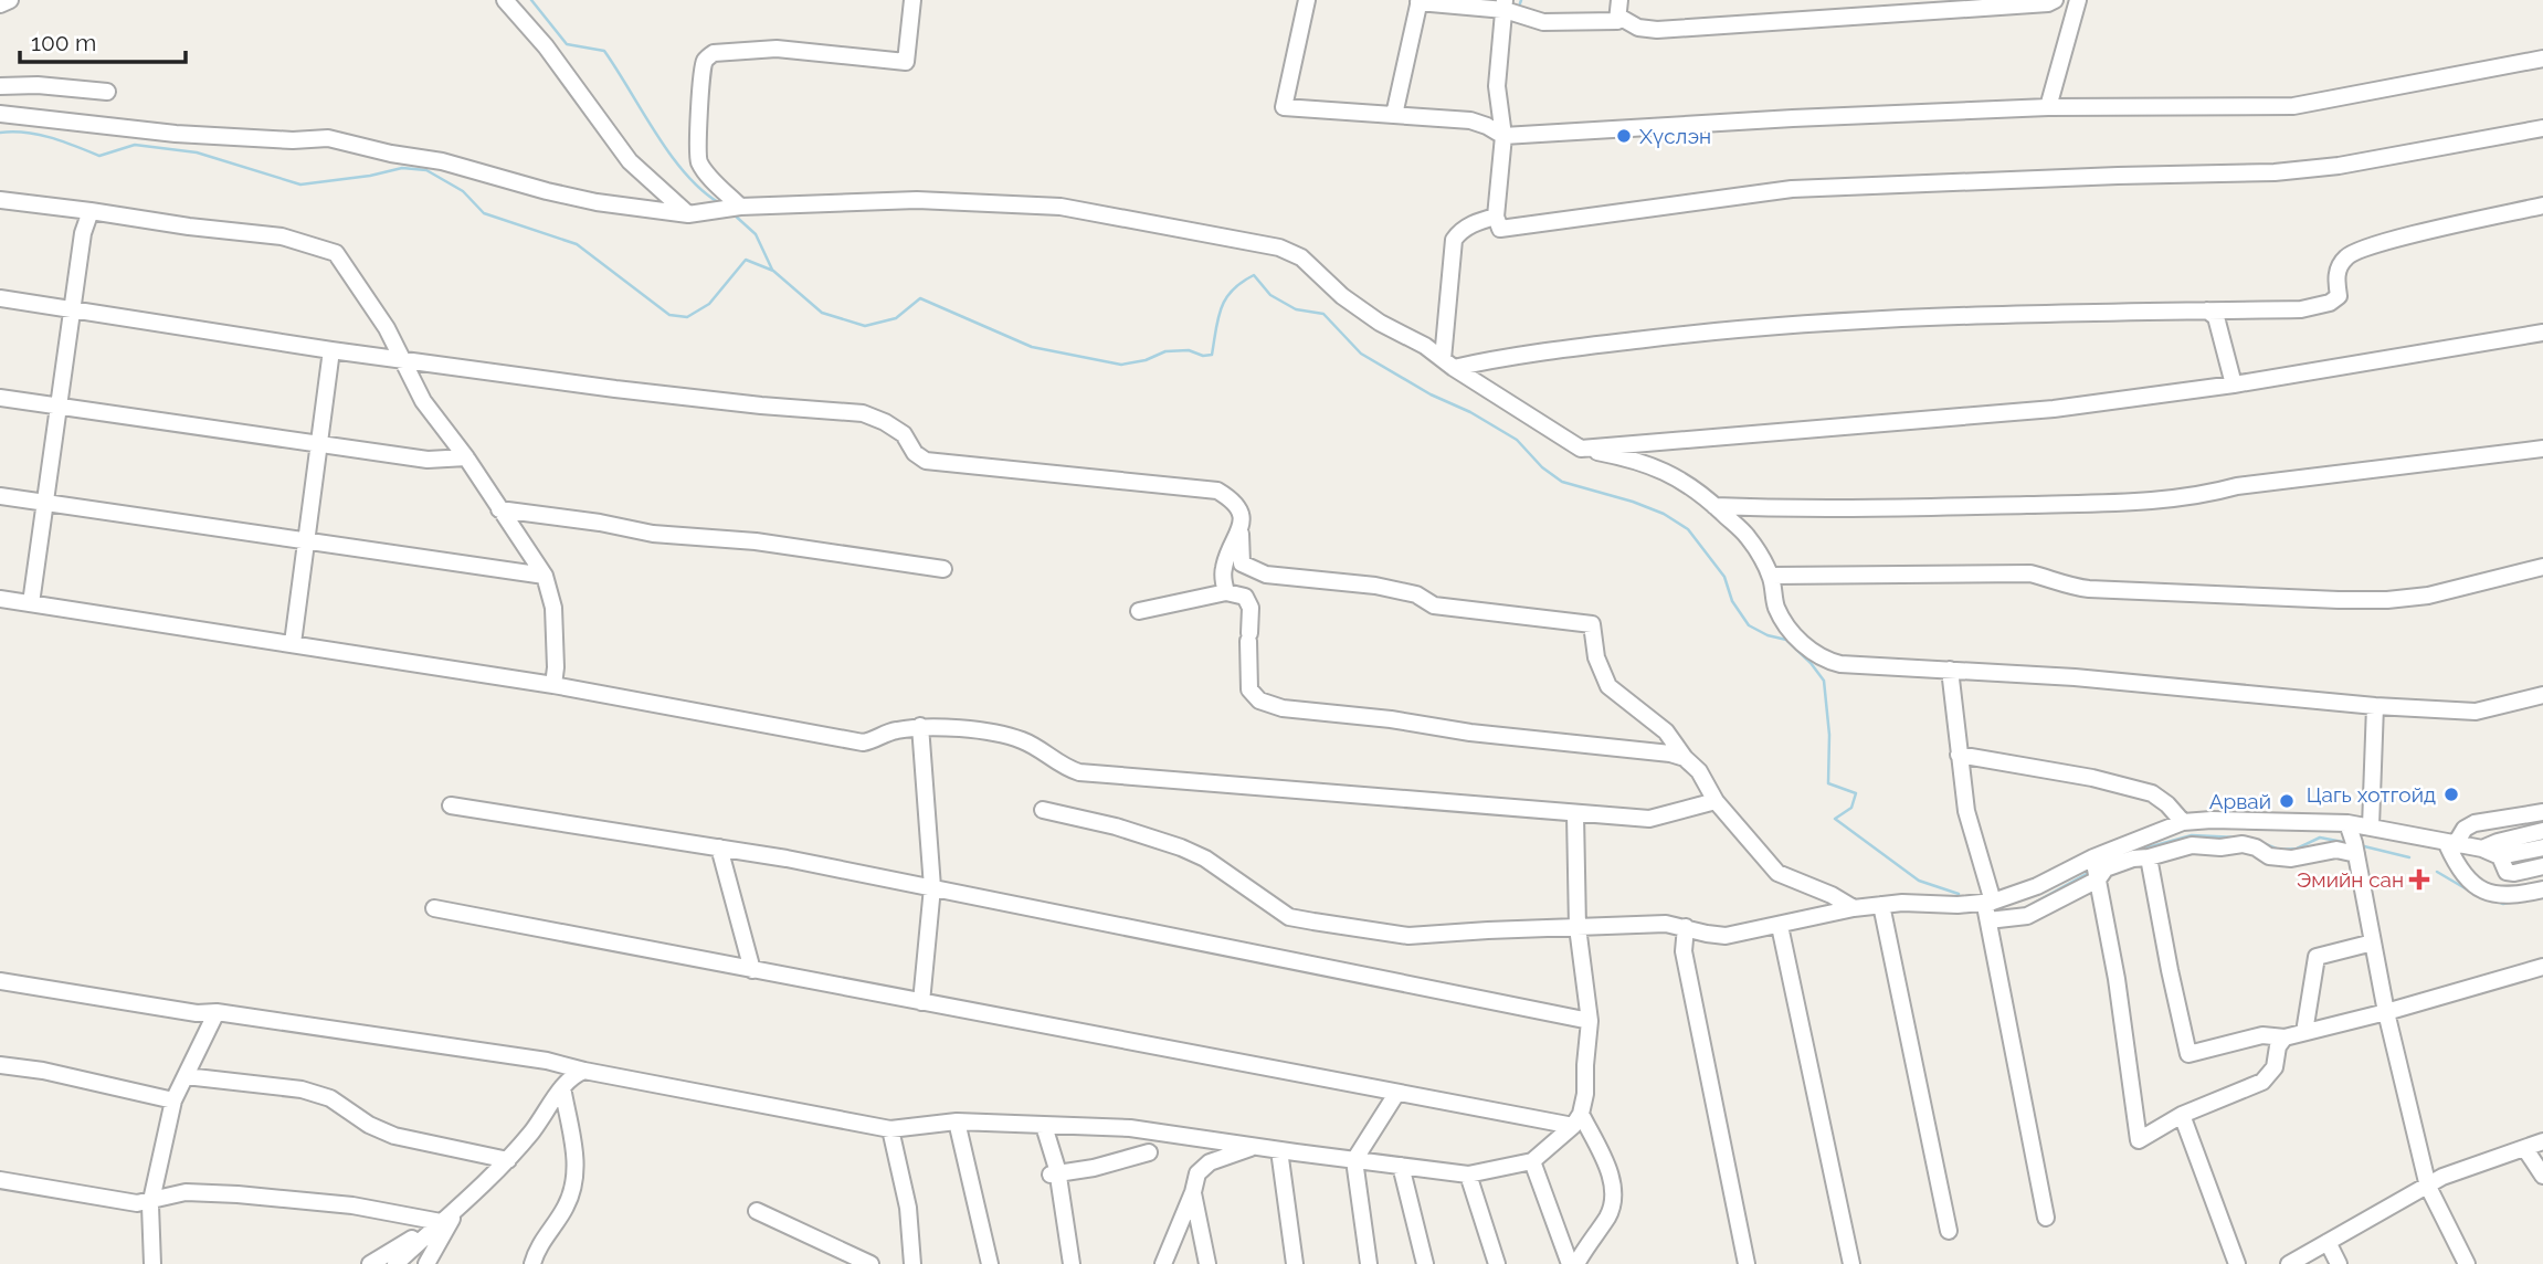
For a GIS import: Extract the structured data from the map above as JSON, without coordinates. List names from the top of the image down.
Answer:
{
  "places": {
    "other": ["Хүслэн", "Цагь хотгойд", "Арвай"],
    "health": ["Эмийн сан"]
  },
  "scale_bar": "100 m"
}
